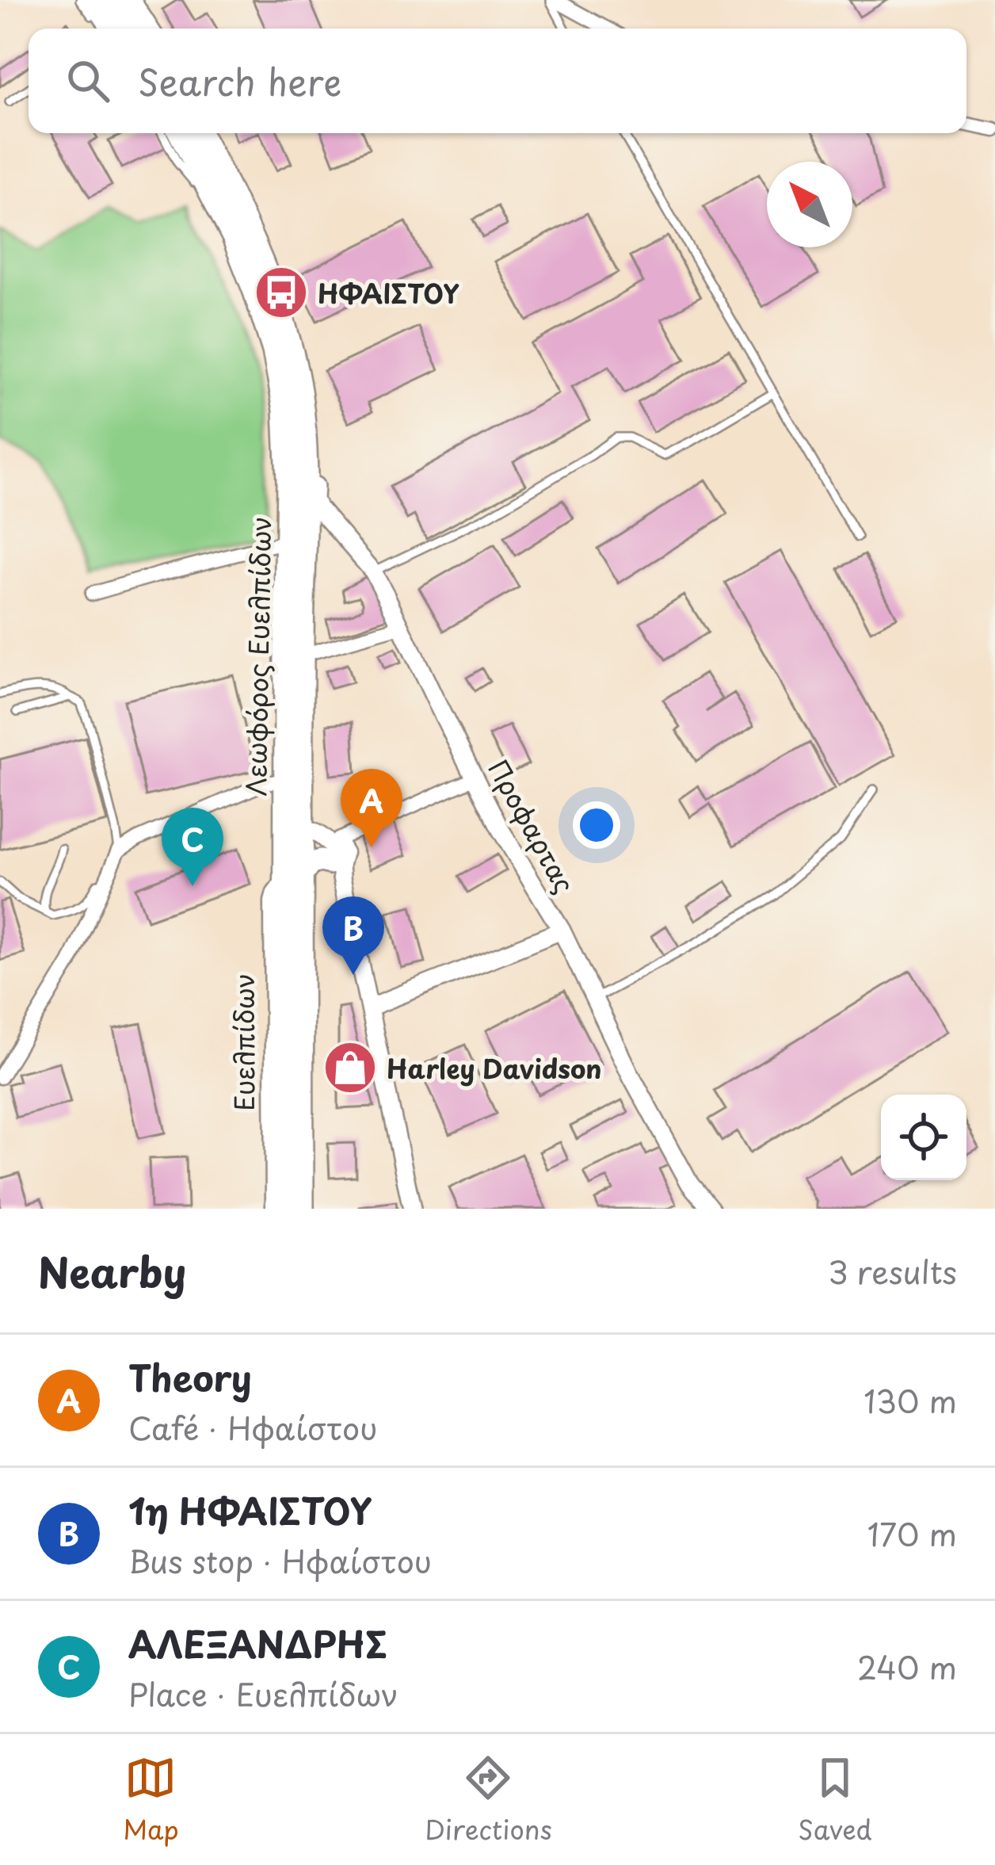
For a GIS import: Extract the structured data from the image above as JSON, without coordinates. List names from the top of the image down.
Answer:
{
  "streets": {
    "main road": ["Λεωφόρος Ευελπίδων"],
    "street": ["Προφαρτας", "Ευελπίδων"]
  },
  "crossings": [
    ["Λεωφόρος Ευελπίδων", "Προφαρτας"],
    ["Λεωφόρος Ευελπίδων", "Ευελπίδων"]
  ],
  "places": {
    "bus stop": ["ΗΦΑΙΣΤΟΥ"],
    "shop": ["Harley Davidson"]
  },
  "north": "top left",
  "page": {
    "search": "Search here",
    "pins": ["A", "C", "B"],
    "heading": ["Nearby", "3 results"],
    "list": [
      {
        "mark": "A",
        "name": "Theory",
        "note": "Café · Ηφαίστου",
        "value": "130 m"
      },
      {
        "mark": "B",
        "name": "1η ΗΦΑΙΣΤΟΥ",
        "note": "Bus stop · Ηφαίστου",
        "value": "170 m"
      },
      {
        "mark": "C",
        "name": "ΑΛΕΞΑΝΔΡΗΣ",
        "note": "Place · Ευελπίδων",
        "value": "240 m"
      }
    ],
    "nav": ["Map", "Directions", "Saved"]
  }
}
